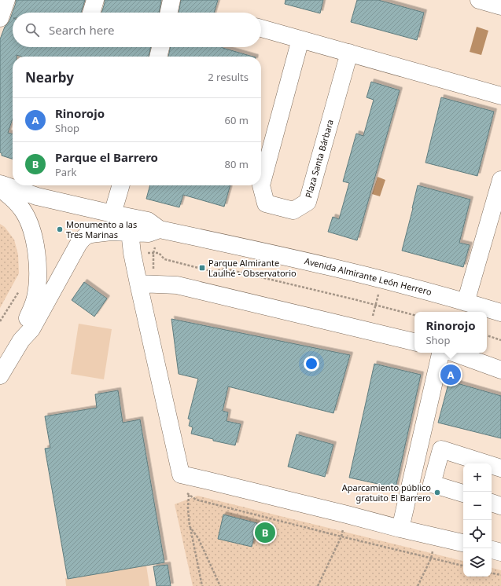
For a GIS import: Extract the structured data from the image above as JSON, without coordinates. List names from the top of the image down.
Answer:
{
  "streets": {
    "street": ["Plaza Santa Bárbara", "Avenida Almirante León Herrero"]
  },
  "places": {
    "other": ["Monumento a las Tres Marinas", "Aparcamiento público gratuito El Barrero"],
    "transit": ["Parque Almirante Laulhé - Observatorio"]
  },
  "page": {
    "search": "Search here",
    "heading": ["Nearby", "2 results"],
    "list": [
      {
        "mark": "A",
        "name": "Rinorojo",
        "note": "Shop",
        "value": "60 m"
      },
      {
        "mark": "B",
        "name": "Parque el Barrero",
        "note": "Park",
        "value": "80 m"
      }
    ],
    "popup": ["Rinorojo", "Shop"],
    "pins": ["A", "B"],
    "map_buttons": ["+", "−"]
  }
}
